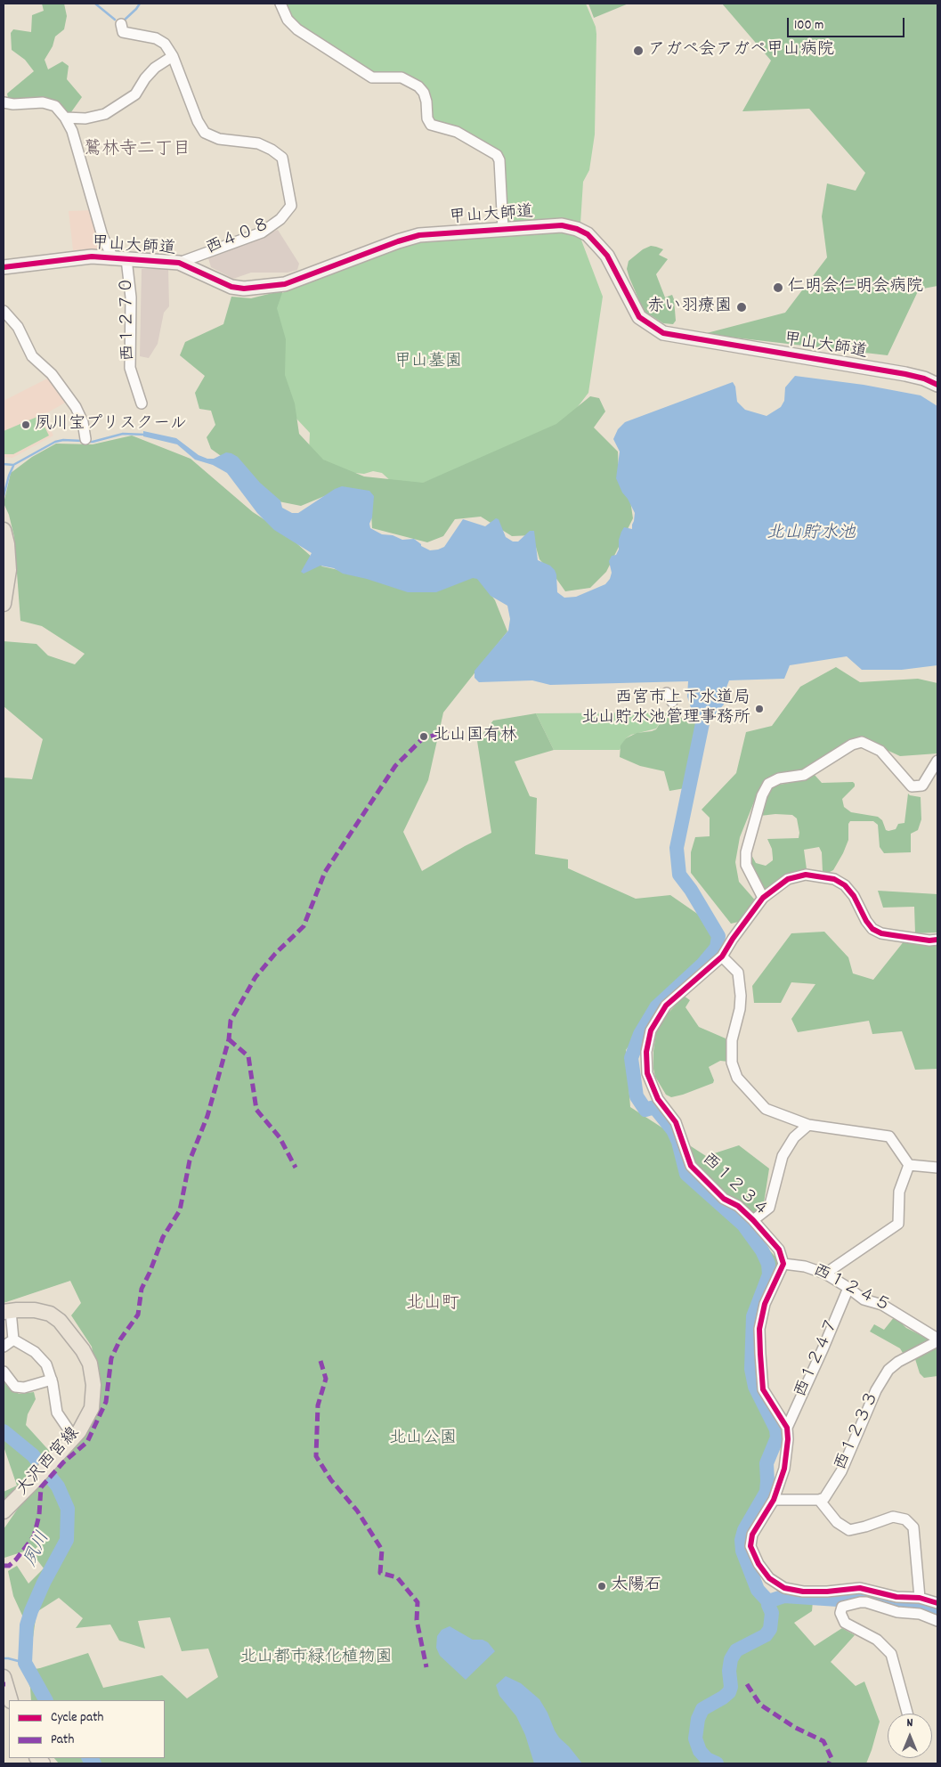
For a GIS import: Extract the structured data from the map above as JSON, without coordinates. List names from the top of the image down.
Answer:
{
  "streets": {
    "main road": ["大沢西宮線"],
    "street": [
      "甲山大師道",
      "西４０８",
      "西１２７０",
      "西１２３４",
      "西１２４５",
      "西１２４７",
      "西１２３３"
    ]
  },
  "crossings": [
    ["甲山大師道", "西４０８"],
    ["甲山大師道", "西１２７０"],
    ["西１２３４", "西１２４５"],
    ["西１２４５", "西１２４７"],
    ["西１２４５", "西１２３３"]
  ],
  "districts": ["鷲林寺二丁目", "北山町"],
  "water": ["北山貯水池", "夙川"],
  "parks": ["甲山墓園", "北山公園", "北山都市緑化植物園"],
  "places": [
    "アガペ会アガペ甲山病院",
    "仁明会仁明会病院",
    "赤い羽療園",
    "夙川宝プリスクール",
    "西宮市上下水道局 北山貯水池管理事務所",
    "北山国有林",
    "太陽石"
  ],
  "legend": ["Cycle path", "Path"],
  "scale_bar": "100 m",
  "north": "top"
}
